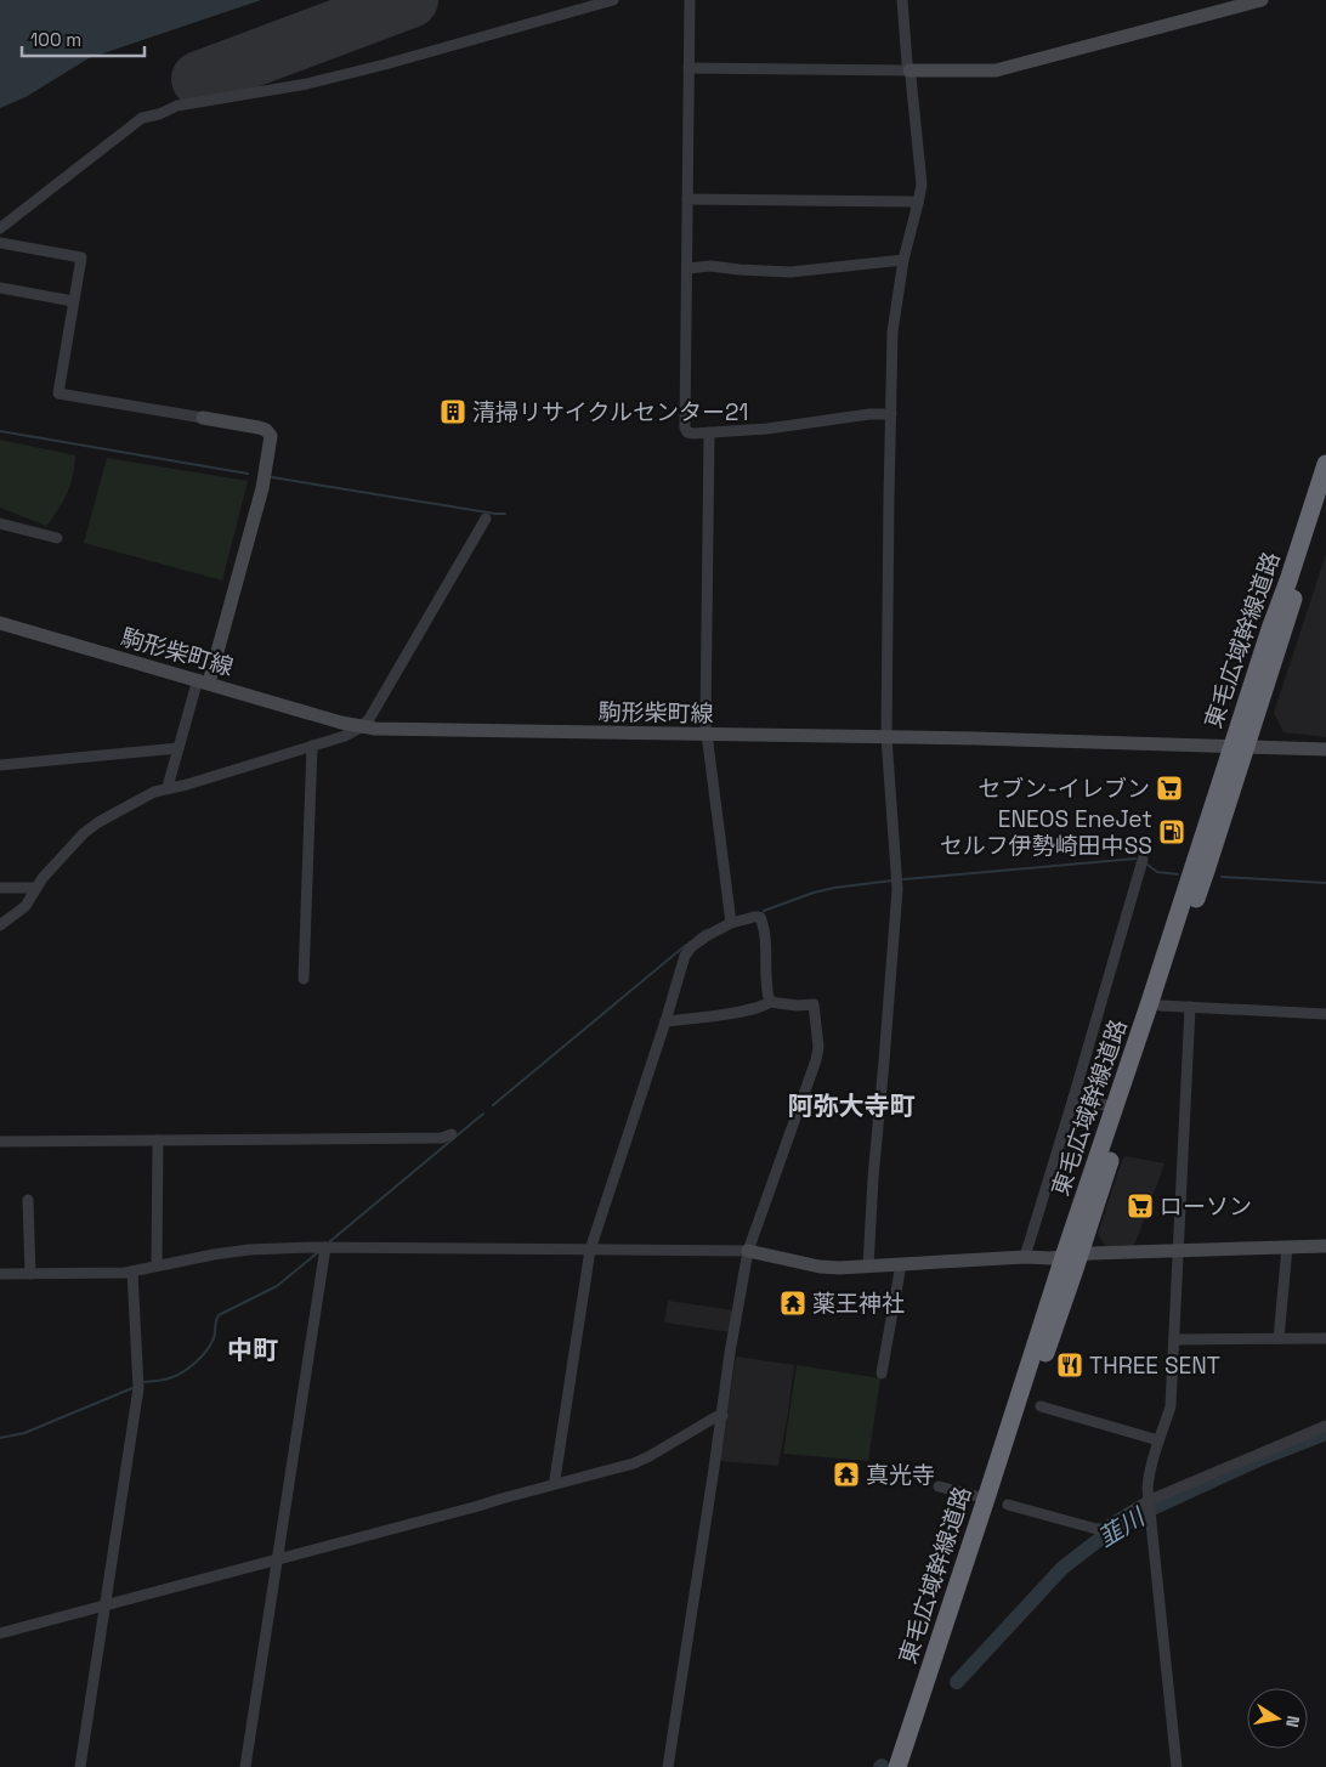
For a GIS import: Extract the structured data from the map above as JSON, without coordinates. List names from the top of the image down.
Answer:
{
  "streets": {
    "highway": ["東毛広域幹線道路"],
    "main road": ["駒形柴町線"]
  },
  "crossings": [
    ["東毛広域幹線道路", "駒形柴町線"]
  ],
  "districts": ["阿弥大寺町", "中町"],
  "water": ["韮川"],
  "places": {
    "building": ["清掃リサイクルセンター21"],
    "supermarket": ["セブン-イレブン", "ローソン"],
    "fuel station": ["ENEOS EneJet セルフ伊勢崎田中SS"],
    "temple": ["薬王神社", "真光寺"],
    "restaurant": ["THREE SENT"]
  },
  "scale_bar": "100 m",
  "north": "right"
}
